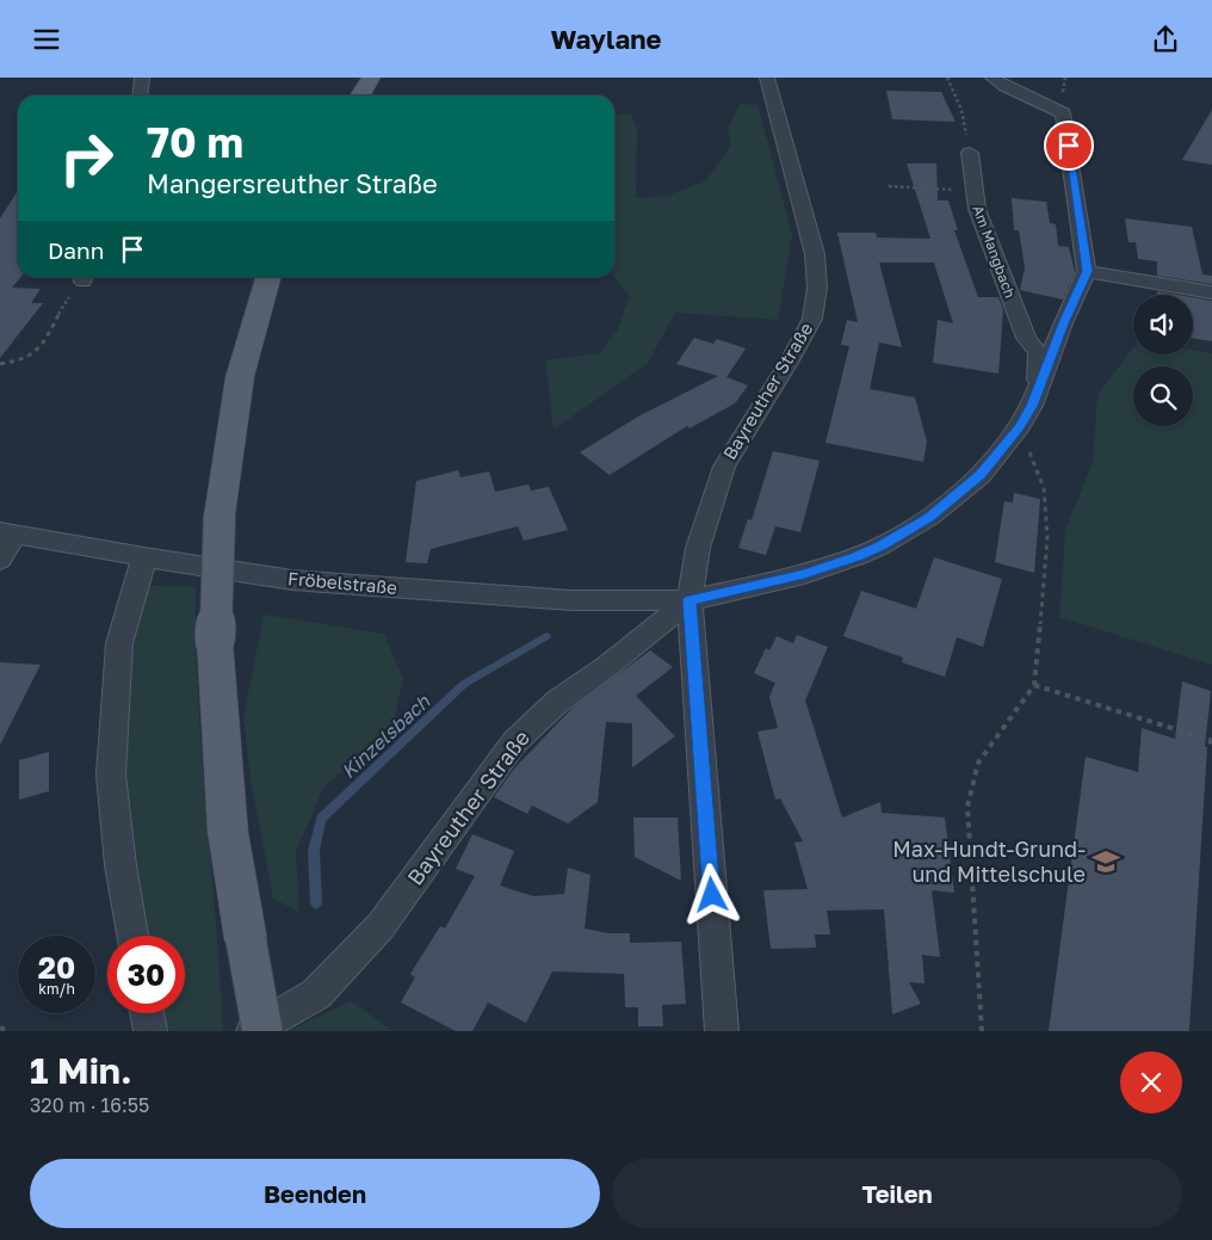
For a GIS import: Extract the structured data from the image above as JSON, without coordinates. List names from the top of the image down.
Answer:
{
  "streets": {
    "street": ["Am Mangbach", "Bayreuther Straße", "Fröbelstraße"]
  },
  "crossings": [
    ["Bayreuther Straße", "Fröbelstraße"]
  ],
  "water": ["Kinzelsbach"],
  "places": {
    "school or university": ["Max-Hundt-Grund- und Mittelschule"]
  },
  "page": {
    "header": "Waylane",
    "turn": ["70 m", "Mangersreuther Straße"],
    "then": "Dann",
    "speed": "20 km/h",
    "limit": "30",
    "heading": ["1 Min.", "320 m · 16:55"],
    "buttons": ["Beenden", "Teilen"]
  }
}
